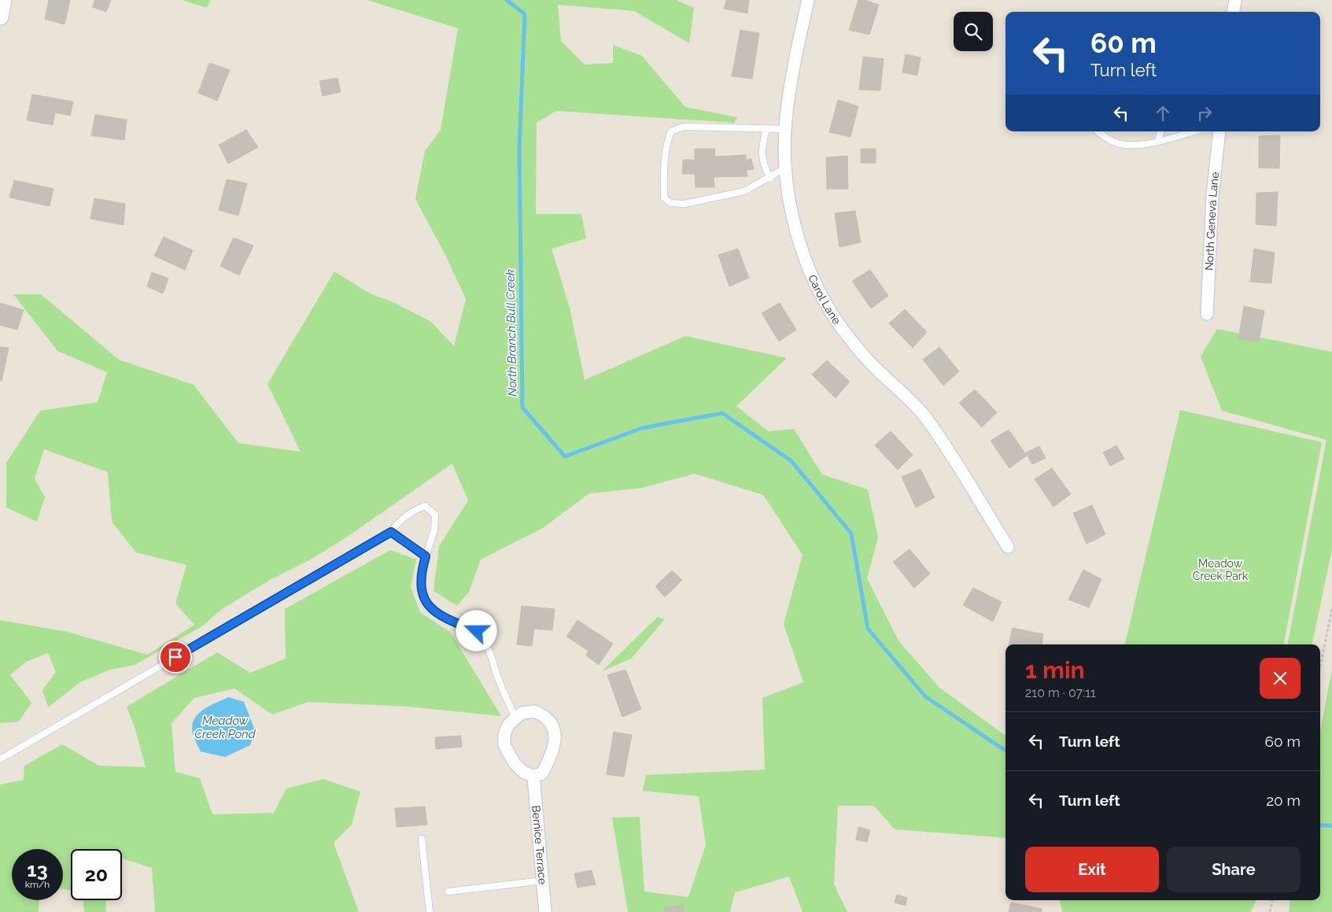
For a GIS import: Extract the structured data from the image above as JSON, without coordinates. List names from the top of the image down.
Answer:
{
  "streets": {
    "street": ["North Geneva Lane", "Carol Lane", "Bernice Terrace"]
  },
  "water": ["North Branch Bull Creek", "Meadow Creek Pond"],
  "parks": ["Meadow Creek Park"],
  "page": {
    "turn": ["60 m", "Turn left"],
    "heading": ["1 min", "210 m · 07:11"],
    "list": [
      {
        "name": "Turn left",
        "value": "60 m"
      },
      {
        "name": "Turn left",
        "value": "20 m"
      }
    ],
    "buttons": ["Exit", "Share"],
    "speed": "13 km/h",
    "limit": "20"
  }
}
